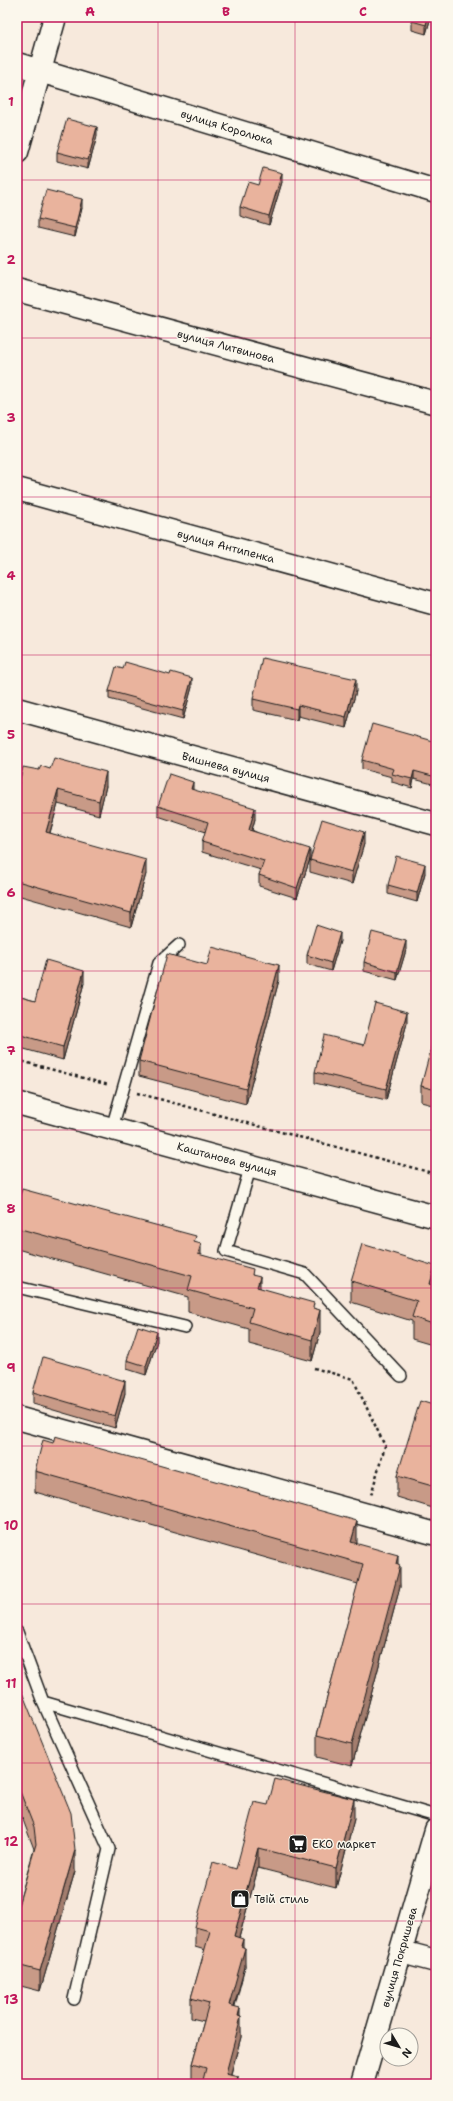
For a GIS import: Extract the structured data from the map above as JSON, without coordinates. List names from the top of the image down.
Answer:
{
  "streets": {
    "street": [
      "вулиця Королюка",
      "вулиця Литвинова",
      "вулиця Антипенка",
      "Вишнева вулиця",
      "Каштанова вулиця",
      "вулиця Покришева"
    ]
  },
  "places": {
    "supermarket": ["ЕКО маркет"],
    "shop": ["Твій стиль"]
  },
  "north": "bottom right",
  "grid": {
    "columns": ["A", "B", "C"],
    "rows": [
      "1",
      "2",
      "3",
      "4",
      "5",
      "6",
      "7",
      "8",
      "9",
      "10",
      "11",
      "12",
      "13"
    ]
  }
}
